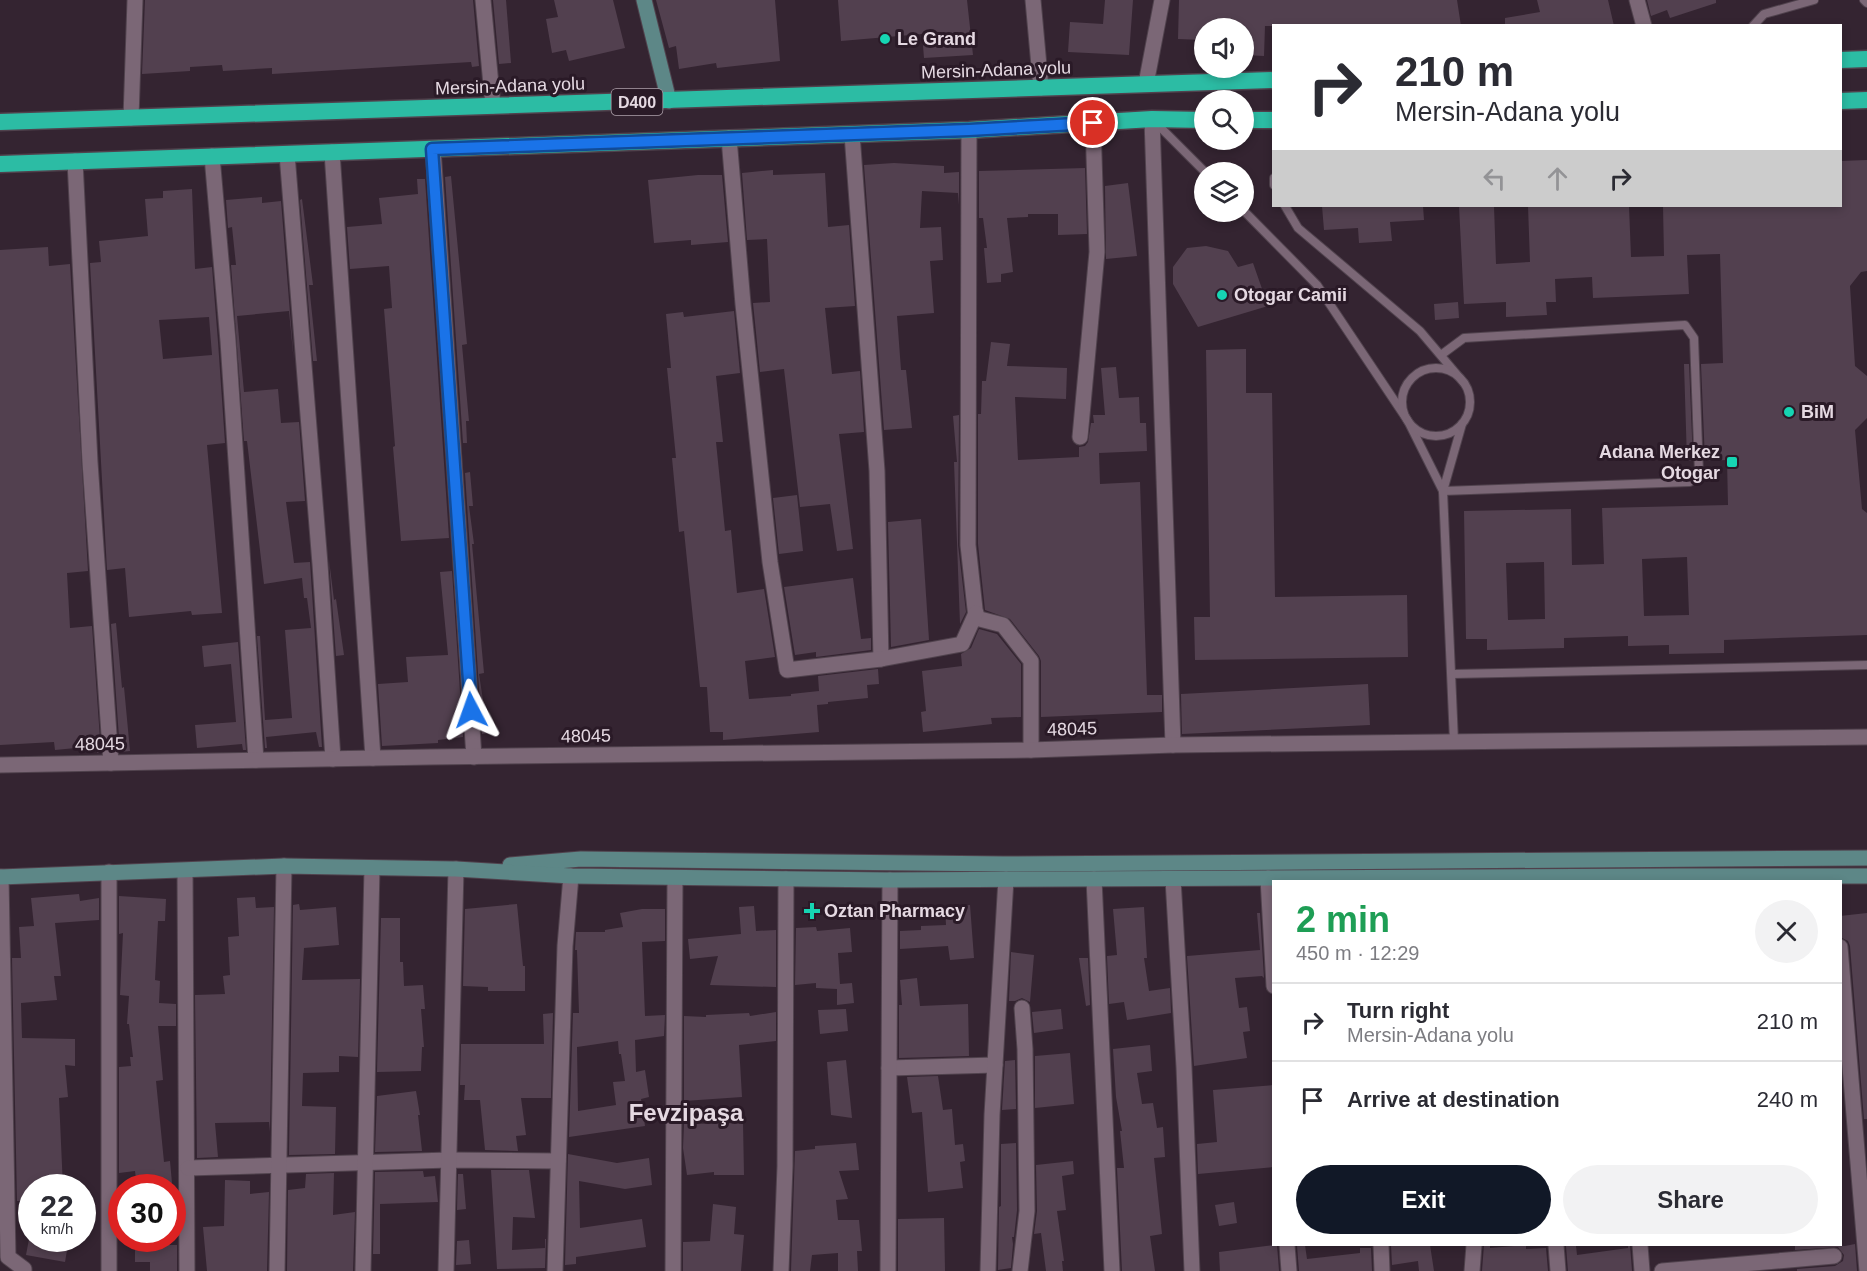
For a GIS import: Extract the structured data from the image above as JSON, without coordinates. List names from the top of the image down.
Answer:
{
  "streets": {
    "highway": ["Mersin-Adana yolu", "D400"],
    "street": ["48045"]
  },
  "districts": ["Fevzipaşa"],
  "places": {
    "other": ["Le Grand", "Otogar Camii", "BiM"],
    "transit": ["Adana Merkez Otogar"],
    "health": ["Oztan Pharmacy"]
  },
  "page": {
    "turn": ["210 m", "Mersin-Adana yolu"],
    "heading": ["2 min", "450 m · 12:29"],
    "list": [
      {
        "name": "Turn right",
        "note": "Mersin-Adana yolu",
        "value": "210 m"
      },
      {
        "name": "Arrive at destination",
        "value": "240 m"
      }
    ],
    "buttons": ["Exit", "Share"],
    "speed": "22 km/h",
    "limit": "30"
  }
}
